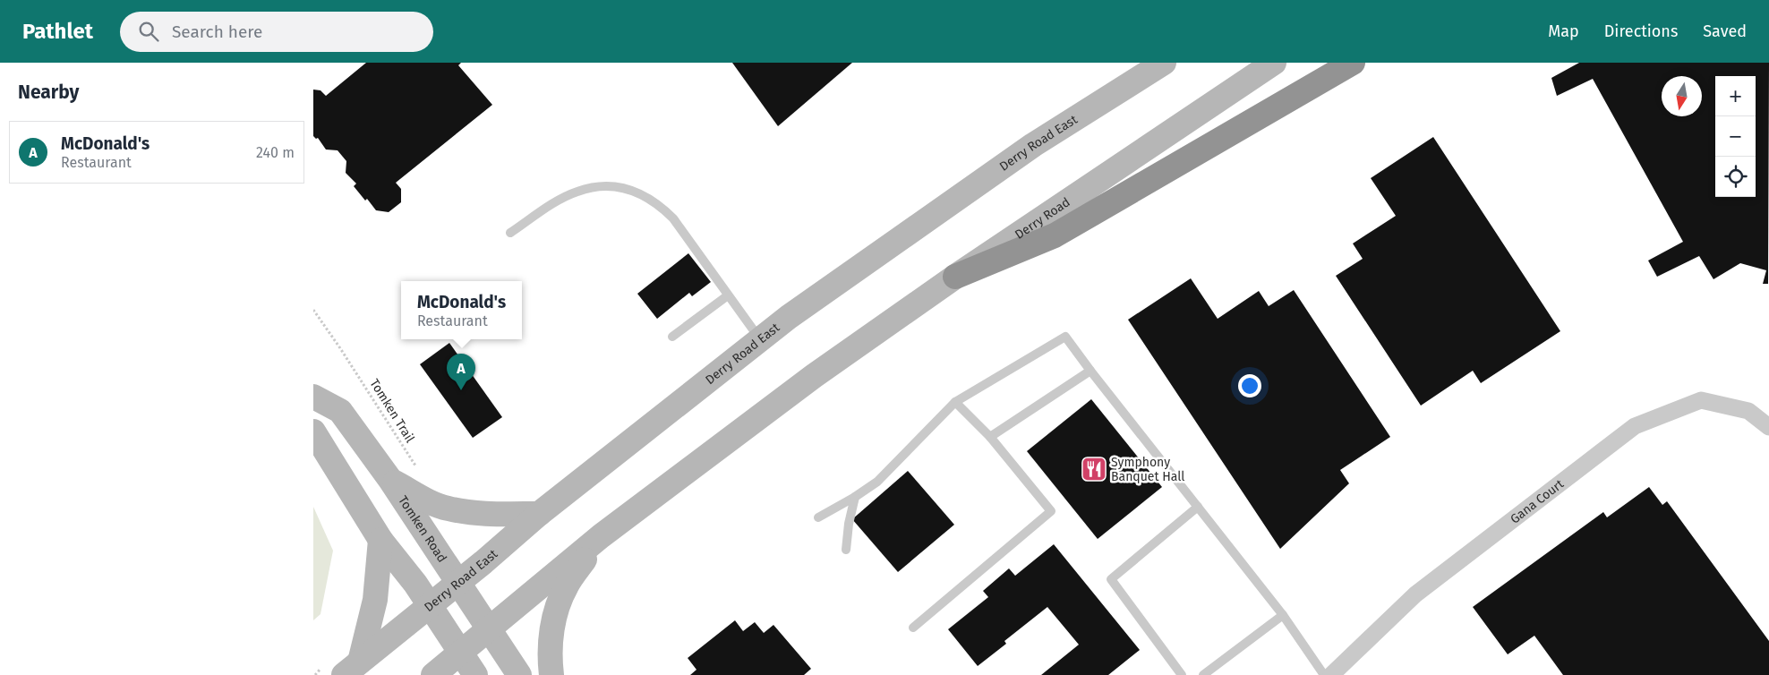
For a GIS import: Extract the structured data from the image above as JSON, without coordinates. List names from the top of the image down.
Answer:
{
  "streets": {
    "main road": ["Derry Road East", "Derry Road", "Tomken Road"],
    "street": ["Gana Court"],
    "path": ["Tomken Trail"]
  },
  "crossings": [
    ["Derry Road East", "Tomken Road"]
  ],
  "places": {
    "restaurant": ["Symphony Banquet Hall"]
  },
  "north": "bottom",
  "page": {
    "header": "Pathlet",
    "search": "Search here",
    "nav": ["Map", "Directions", "Saved"],
    "heading": "Nearby",
    "map_buttons": ["+", "−"],
    "list": [
      {
        "mark": "A",
        "name": "McDonald's",
        "note": "Restaurant",
        "value": "240 m"
      }
    ],
    "popup": ["McDonald's", "Restaurant"],
    "pins": "A"
  }
}
